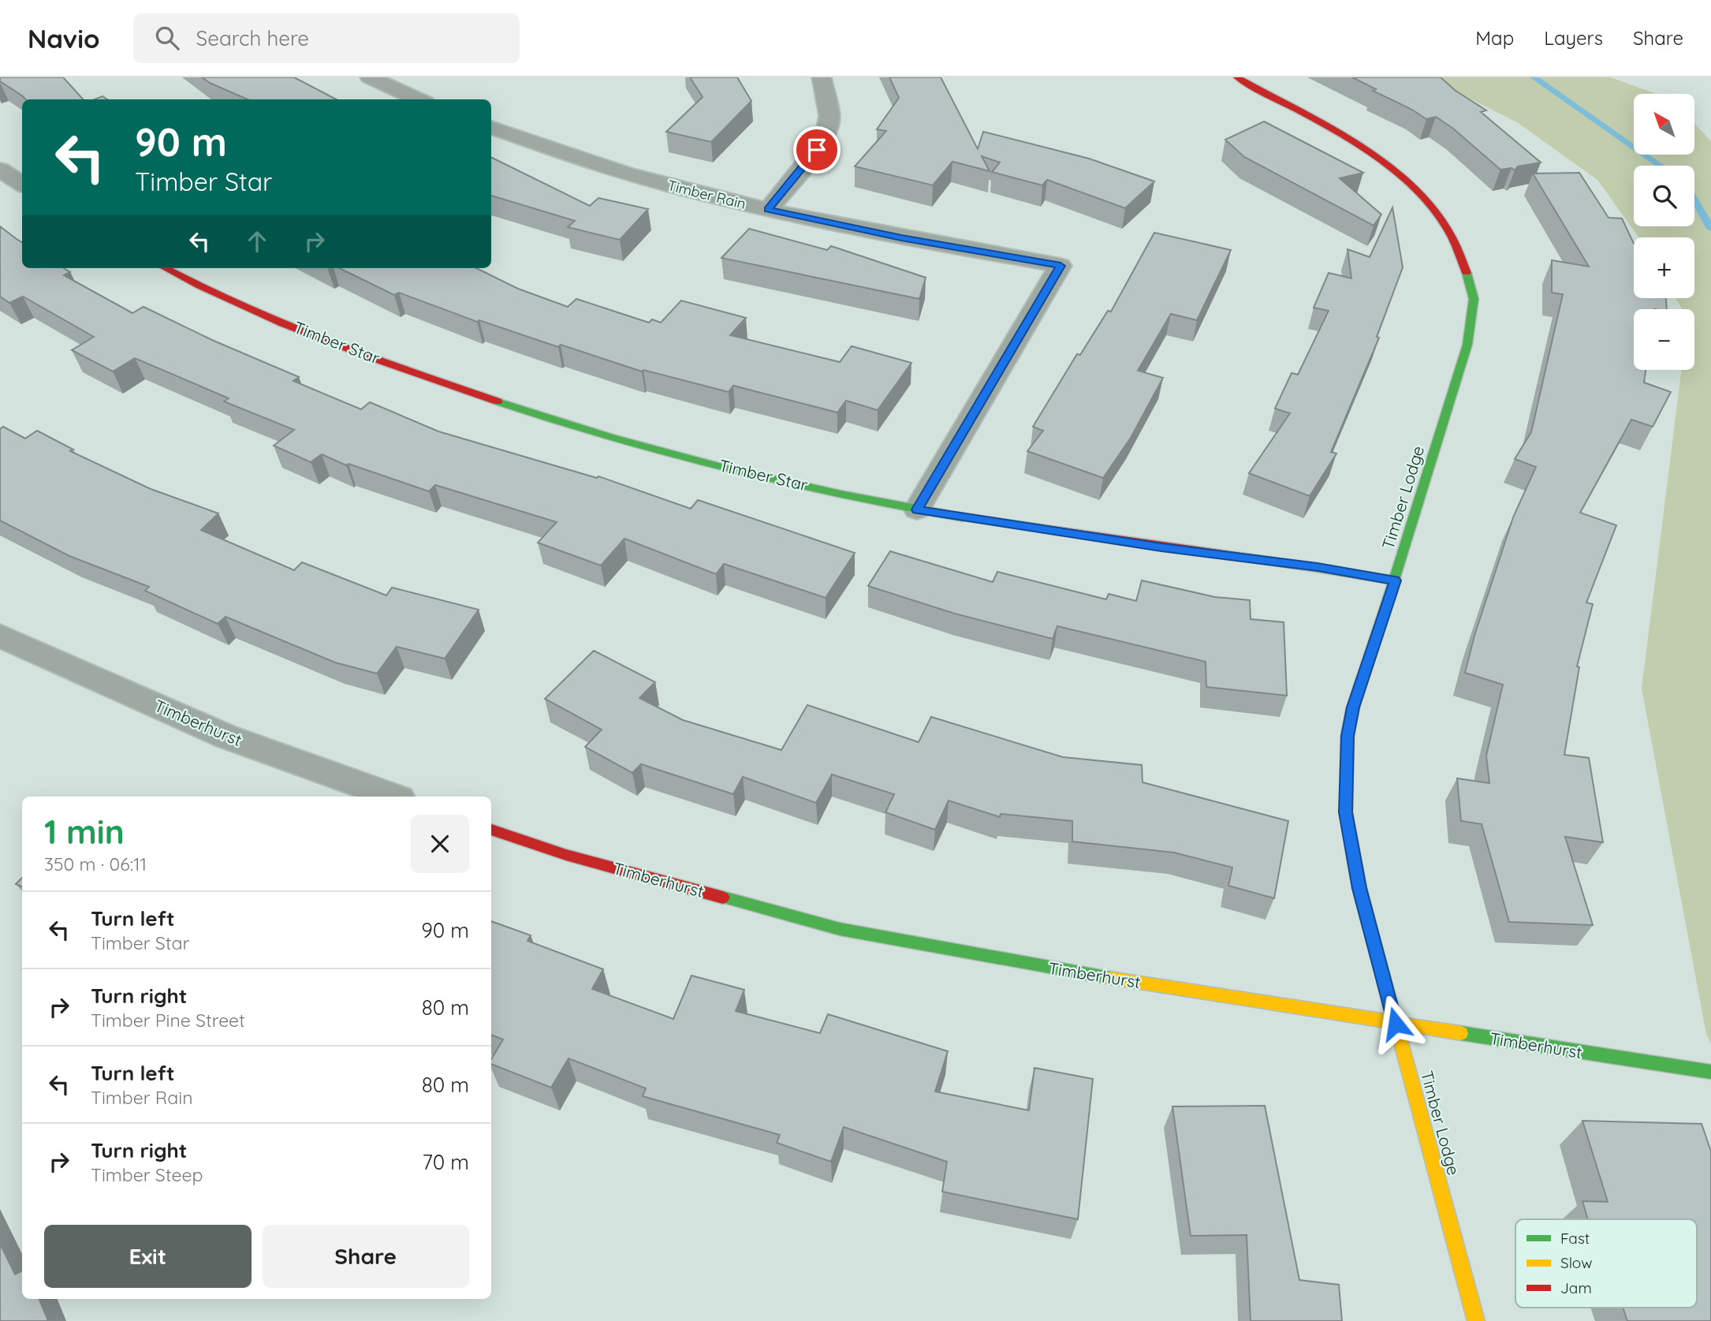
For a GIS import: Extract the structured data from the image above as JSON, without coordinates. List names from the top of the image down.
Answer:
{
  "streets": {
    "street": [
      "Timber Rain",
      "Timber Star",
      "Timber Lodge",
      "Timberhurst"
    ]
  },
  "crossings": [
    ["Timber Rain", "Timber Star"],
    ["Timber Star", "Timber Lodge"],
    ["Timber Lodge", "Timberhurst"]
  ],
  "legend": ["Fast", "Slow", "Jam"],
  "north": "top left",
  "page": {
    "header": "Navio",
    "search": "Search here",
    "nav": ["Map", "Layers", "Share"],
    "map_buttons": ["+", "−"],
    "turn": ["90 m", "Timber Star"],
    "heading": ["1 min", "350 m · 06:11"],
    "list": [
      {
        "name": "Turn left",
        "note": "Timber Star",
        "value": "90 m"
      },
      {
        "name": "Turn right",
        "note": "Timber Pine Street",
        "value": "80 m"
      },
      {
        "name": "Turn left",
        "note": "Timber Rain",
        "value": "80 m"
      },
      {
        "name": "Turn right",
        "note": "Timber Steep",
        "value": "70 m"
      }
    ],
    "buttons": ["Exit", "Share"]
  }
}
